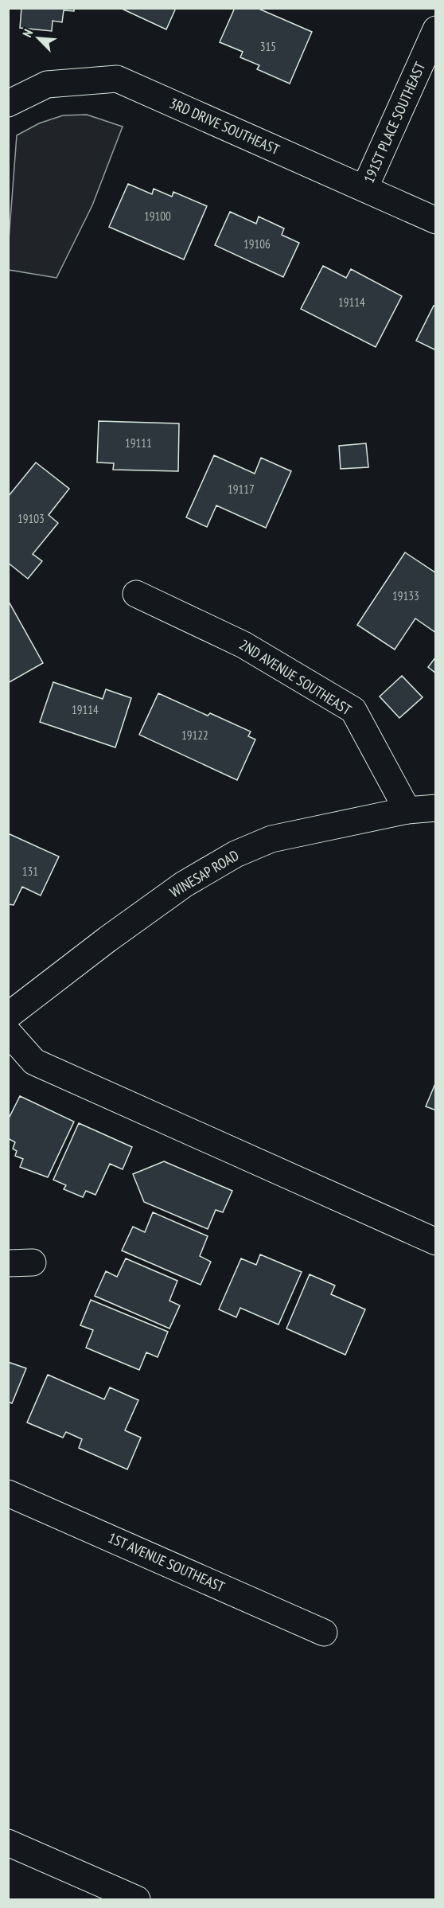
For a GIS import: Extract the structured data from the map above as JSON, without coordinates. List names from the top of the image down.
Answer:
{
  "streets": {
    "street": [
      "191ST PLACE SOUTHEAST",
      "3RD DRIVE SOUTHEAST",
      "2ND AVENUE SOUTHEAST",
      "WINESAP ROAD",
      "1ST AVENUE SOUTHEAST"
    ]
  },
  "crossings": [
    ["191ST PLACE SOUTHEAST", "3RD DRIVE SOUTHEAST"],
    ["2ND AVENUE SOUTHEAST", "WINESAP ROAD"]
  ],
  "house_numbers": [
    "315",
    "19100",
    "19106",
    "19114",
    "19111",
    "19117",
    "19103",
    "19133",
    "19114",
    "19122",
    "131"
  ],
  "north": "top left"
}
